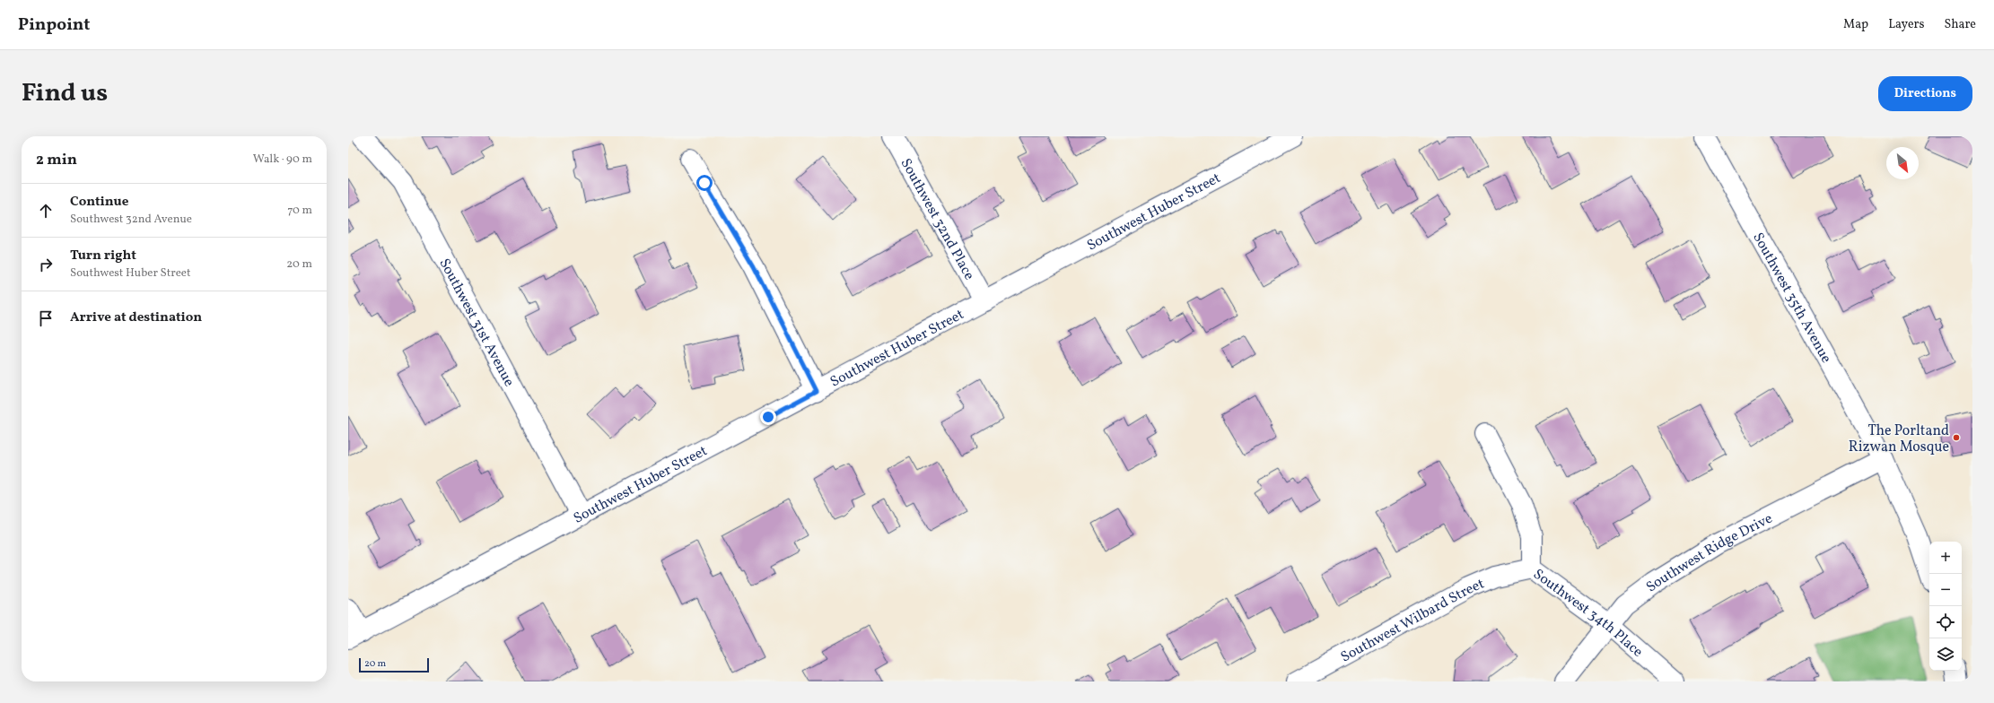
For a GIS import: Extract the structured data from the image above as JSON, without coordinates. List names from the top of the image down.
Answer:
{
  "streets": {
    "street": [
      "Southwest Huber Street",
      "Southwest 32nd Place",
      "Southwest 35th Avenue",
      "Southwest 31st Avenue",
      "Southwest Ridge Drive",
      "Southwest 34th Place",
      "Southwest Wilbard Street"
    ]
  },
  "crossings": [
    ["Southwest Huber Street", "Southwest 32nd Place"],
    ["Southwest Huber Street", "Southwest 31st Avenue"],
    ["Southwest 35th Avenue", "Southwest Ridge Drive"],
    ["Southwest Ridge Drive", "Southwest 34th Place"],
    ["Southwest 34th Place", "Southwest Wilbard Street"]
  ],
  "places": ["The Porltand Rizwan Mosque"],
  "scale_bar": "20 m",
  "north": "bottom right",
  "page": {
    "header": "Pinpoint",
    "nav": ["Map", "Layers", "Share"],
    "title": "Find us",
    "buttons": "Directions",
    "heading": ["2 min", "Walk · 90 m"],
    "list": [
      ["Continue", "Southwest 32nd Avenue", "70 m"],
      ["Turn right", "Southwest Huber Street", "20 m"],
      "Arrive at destination"
    ],
    "map_buttons": ["+", "−"],
    "scale": "20 m"
  }
}
